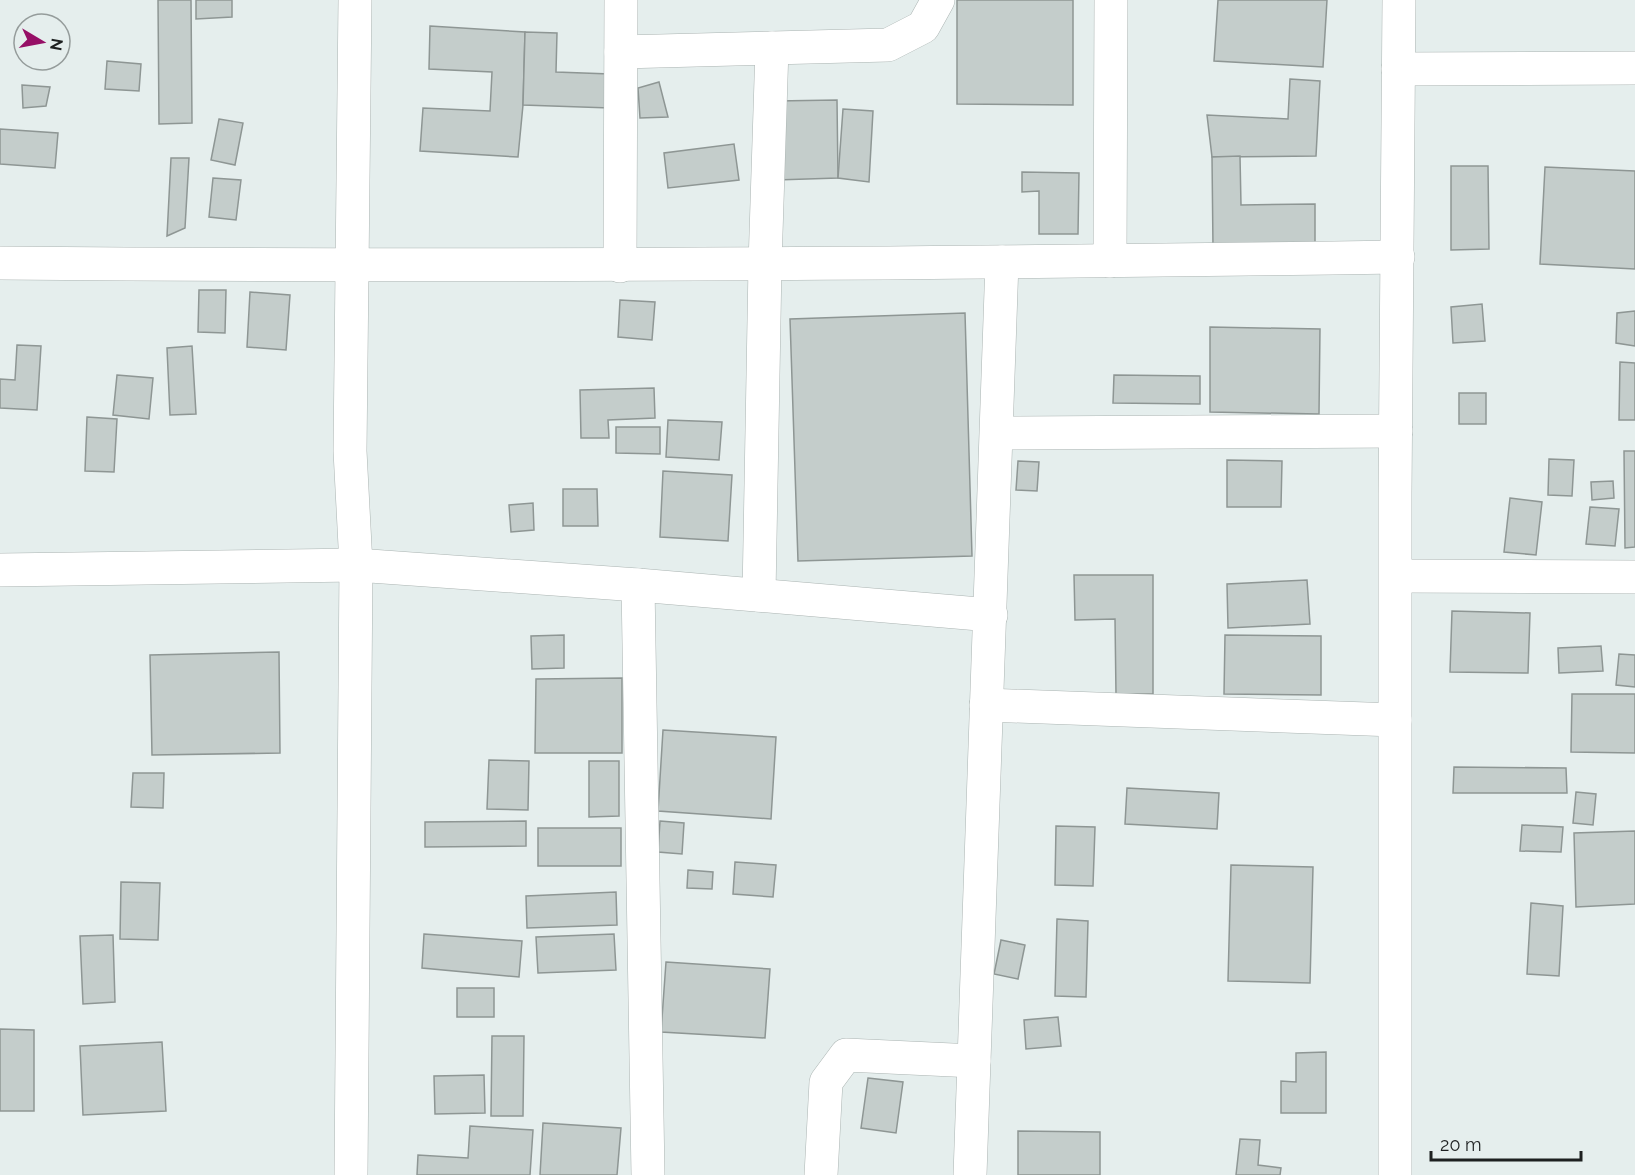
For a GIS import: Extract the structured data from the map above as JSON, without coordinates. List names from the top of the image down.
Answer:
{
  "scale_bar": "20 m",
  "north": "right"
}
